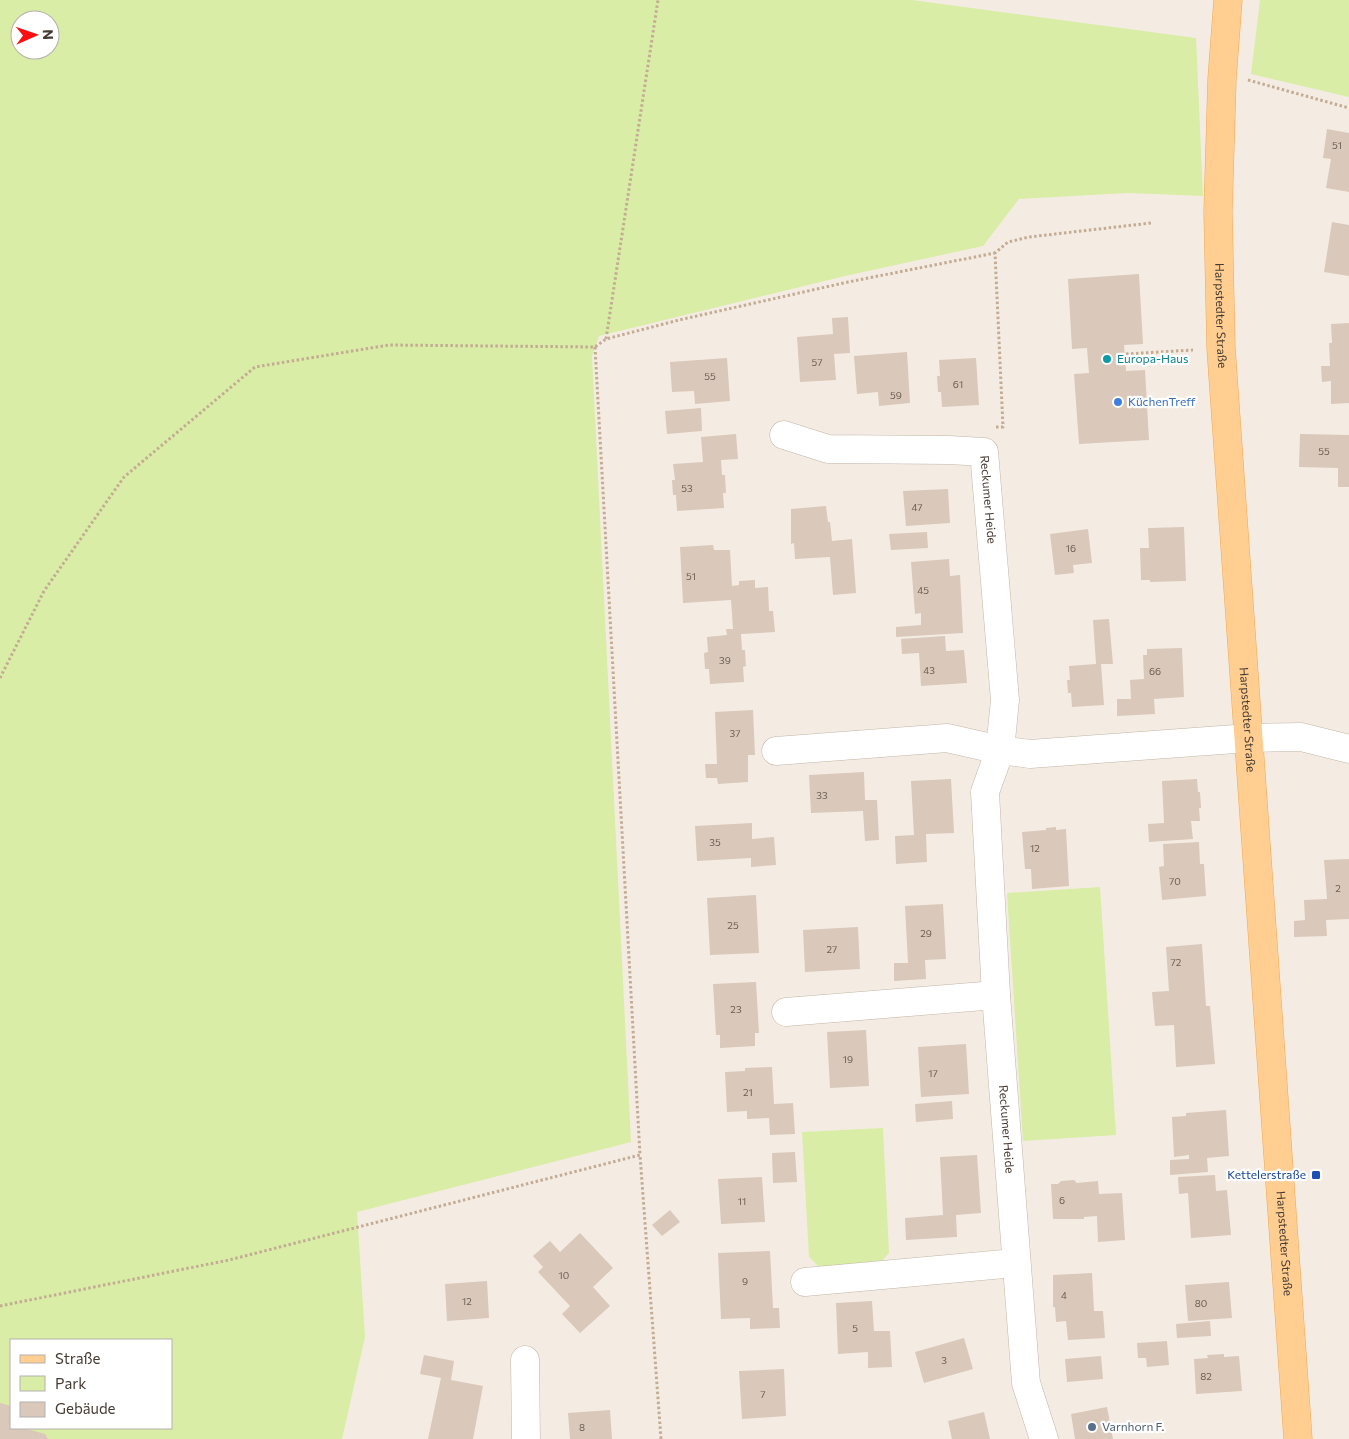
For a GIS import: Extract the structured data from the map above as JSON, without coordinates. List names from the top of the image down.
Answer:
{
  "streets": {
    "main road": ["Harpstedter Straße"],
    "street": ["Reckumer Heide"]
  },
  "places": {
    "other": ["Europa-Haus", "KüchenTreff", "Varnhorn F."],
    "transit": ["Kettelerstraße"]
  },
  "house_numbers": [
    "51",
    "57",
    "55",
    "61",
    "59",
    "55",
    "53",
    "47",
    "16",
    "51",
    "45",
    "39",
    "43",
    "66",
    "37",
    "33",
    "35",
    "12",
    "70",
    "2",
    "25",
    "29",
    "27",
    "72",
    "23",
    "19",
    "17",
    "21",
    "6",
    "11",
    "10",
    "9",
    "4",
    "12",
    "80",
    "5",
    "3",
    "82",
    "7",
    "8"
  ],
  "legend": ["Straße", "Park", "Gebäude"],
  "north": "right"
}
